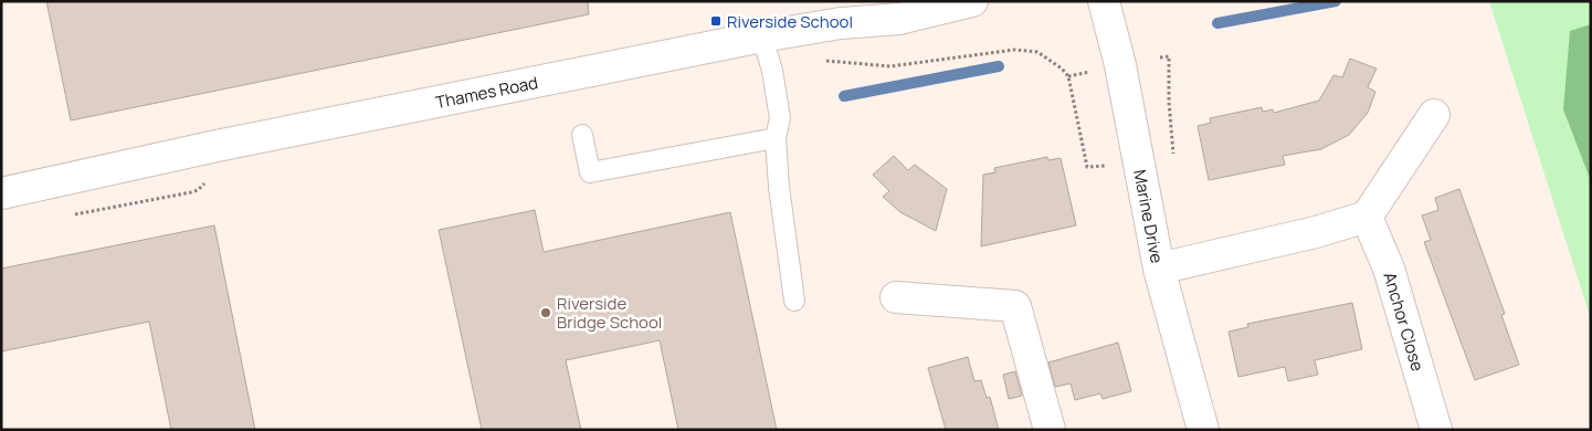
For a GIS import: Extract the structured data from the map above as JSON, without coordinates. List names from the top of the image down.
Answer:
{
  "streets": {
    "street": ["Thames Road", "Marine Drive", "Anchor Close"]
  },
  "places": {
    "transit": ["Riverside School"],
    "other": ["Riverside Bridge School"]
  }
}
